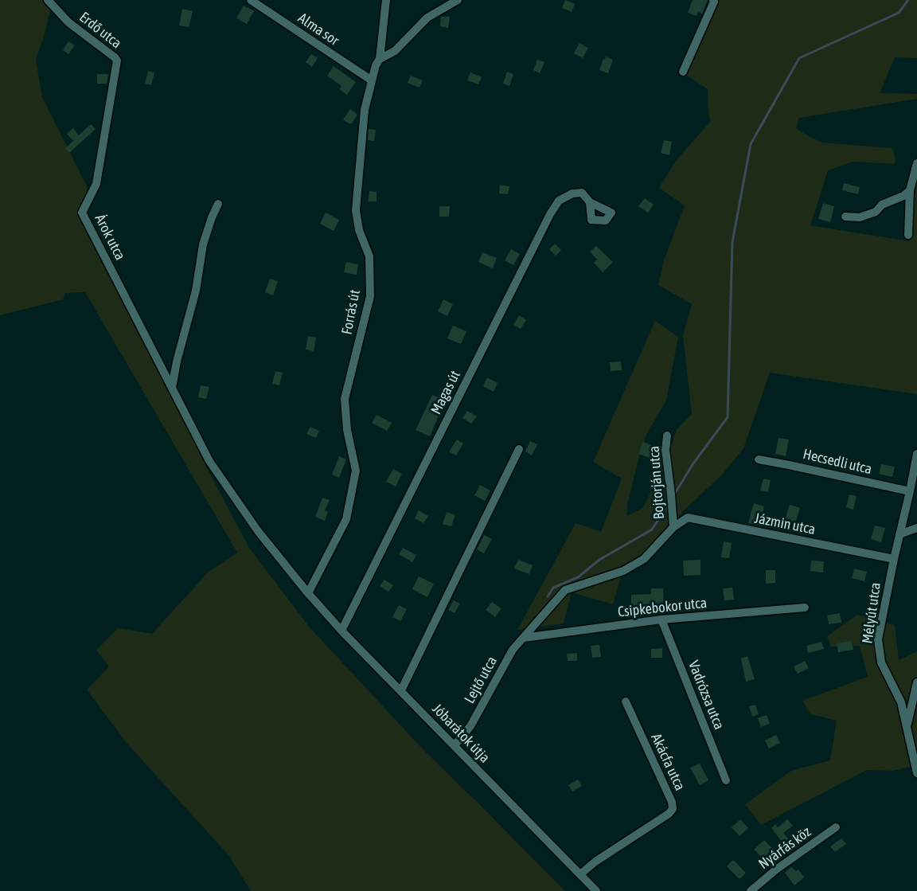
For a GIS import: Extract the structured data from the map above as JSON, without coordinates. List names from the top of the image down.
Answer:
{
  "streets": {
    "street": [
      "Alma sor",
      "Erdő utca",
      "Árok utca",
      "Forrás út",
      "Magas út",
      "Hecsedli utca",
      "Bojtorján utca",
      "Jázmin utca",
      "Csipkebokor utca",
      "Mélyút utca",
      "Lejtő utca",
      "Vadrózsa utca",
      "Jóbarátok útja",
      "Akácfa utca",
      "Nyárfás köz"
    ]
  },
  "crossings": [
    ["Alma sor", "Forrás út"],
    ["Erdő utca", "Árok utca"],
    ["Árok utca", "Jóbarátok útja"],
    ["Forrás út", "Jóbarátok útja"],
    ["Magas út", "Jóbarátok útja"],
    ["Hecsedli utca", "Mélyút utca"],
    ["Bojtorján utca", "Jázmin utca"],
    ["Bojtorján utca", "Lejtő utca"],
    ["Jázmin utca", "Mélyút utca"],
    ["Jázmin utca", "Lejtő utca"],
    ["Csipkebokor utca", "Lejtő utca"],
    ["Csipkebokor utca", "Vadrózsa utca"],
    ["Lejtő utca", "Jóbarátok útja"],
    ["Jóbarátok útja", "Akácfa utca"]
  ]
}
